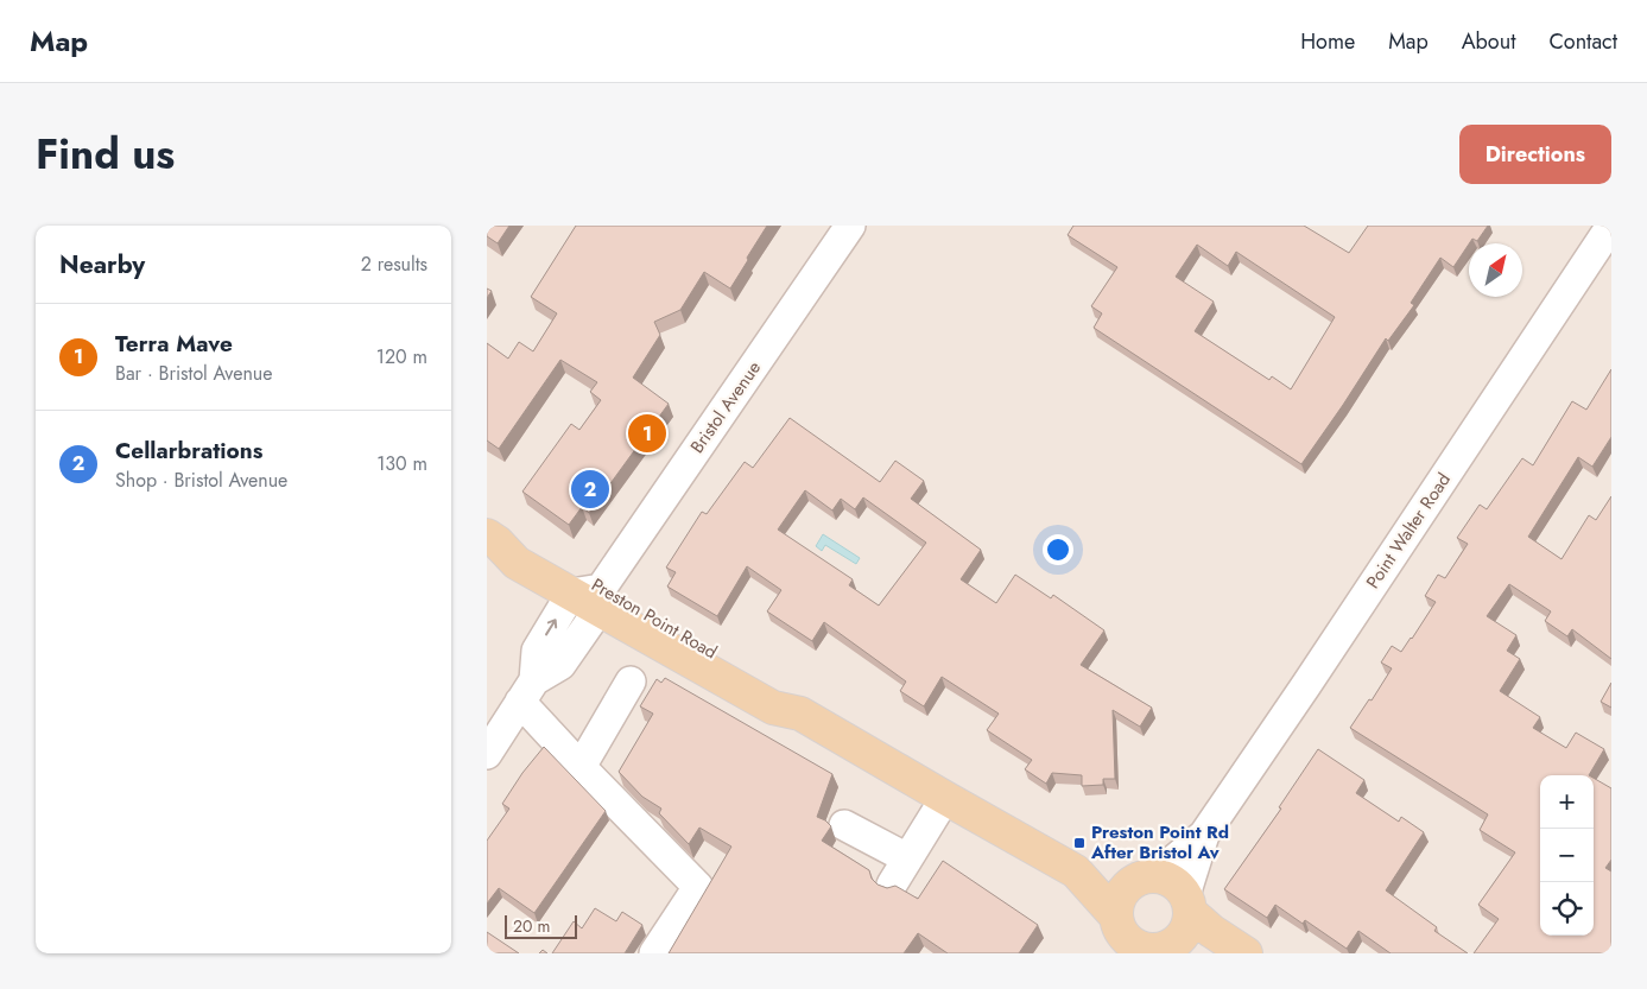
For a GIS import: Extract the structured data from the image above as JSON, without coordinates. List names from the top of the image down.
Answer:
{
  "streets": {
    "main road": ["Point Walter Road", "Preston Point Road"],
    "street": ["Bristol Avenue"]
  },
  "crossings": [
    ["Bristol Avenue", "Preston Point Road"],
    ["Point Walter Road", "Preston Point Road"]
  ],
  "places": {
    "transit": ["Preston Point Rd After Bristol Av"]
  },
  "scale_bar": "20 m",
  "north": "top right",
  "page": {
    "header": "Map",
    "nav": [
      "Home",
      "Map",
      "About",
      "Contact"
    ],
    "title": "Find us",
    "buttons": "Directions",
    "heading": ["Nearby", "2 results"],
    "list": [
      {
        "mark": "1",
        "name": "Terra Mave",
        "note": "Bar · Bristol Avenue",
        "value": "120 m"
      },
      {
        "mark": "2",
        "name": "Cellarbrations",
        "note": "Shop · Bristol Avenue",
        "value": "130 m"
      }
    ],
    "pins": ["1", "2"],
    "map_buttons": ["+", "−"],
    "scale": "20 m"
  }
}
